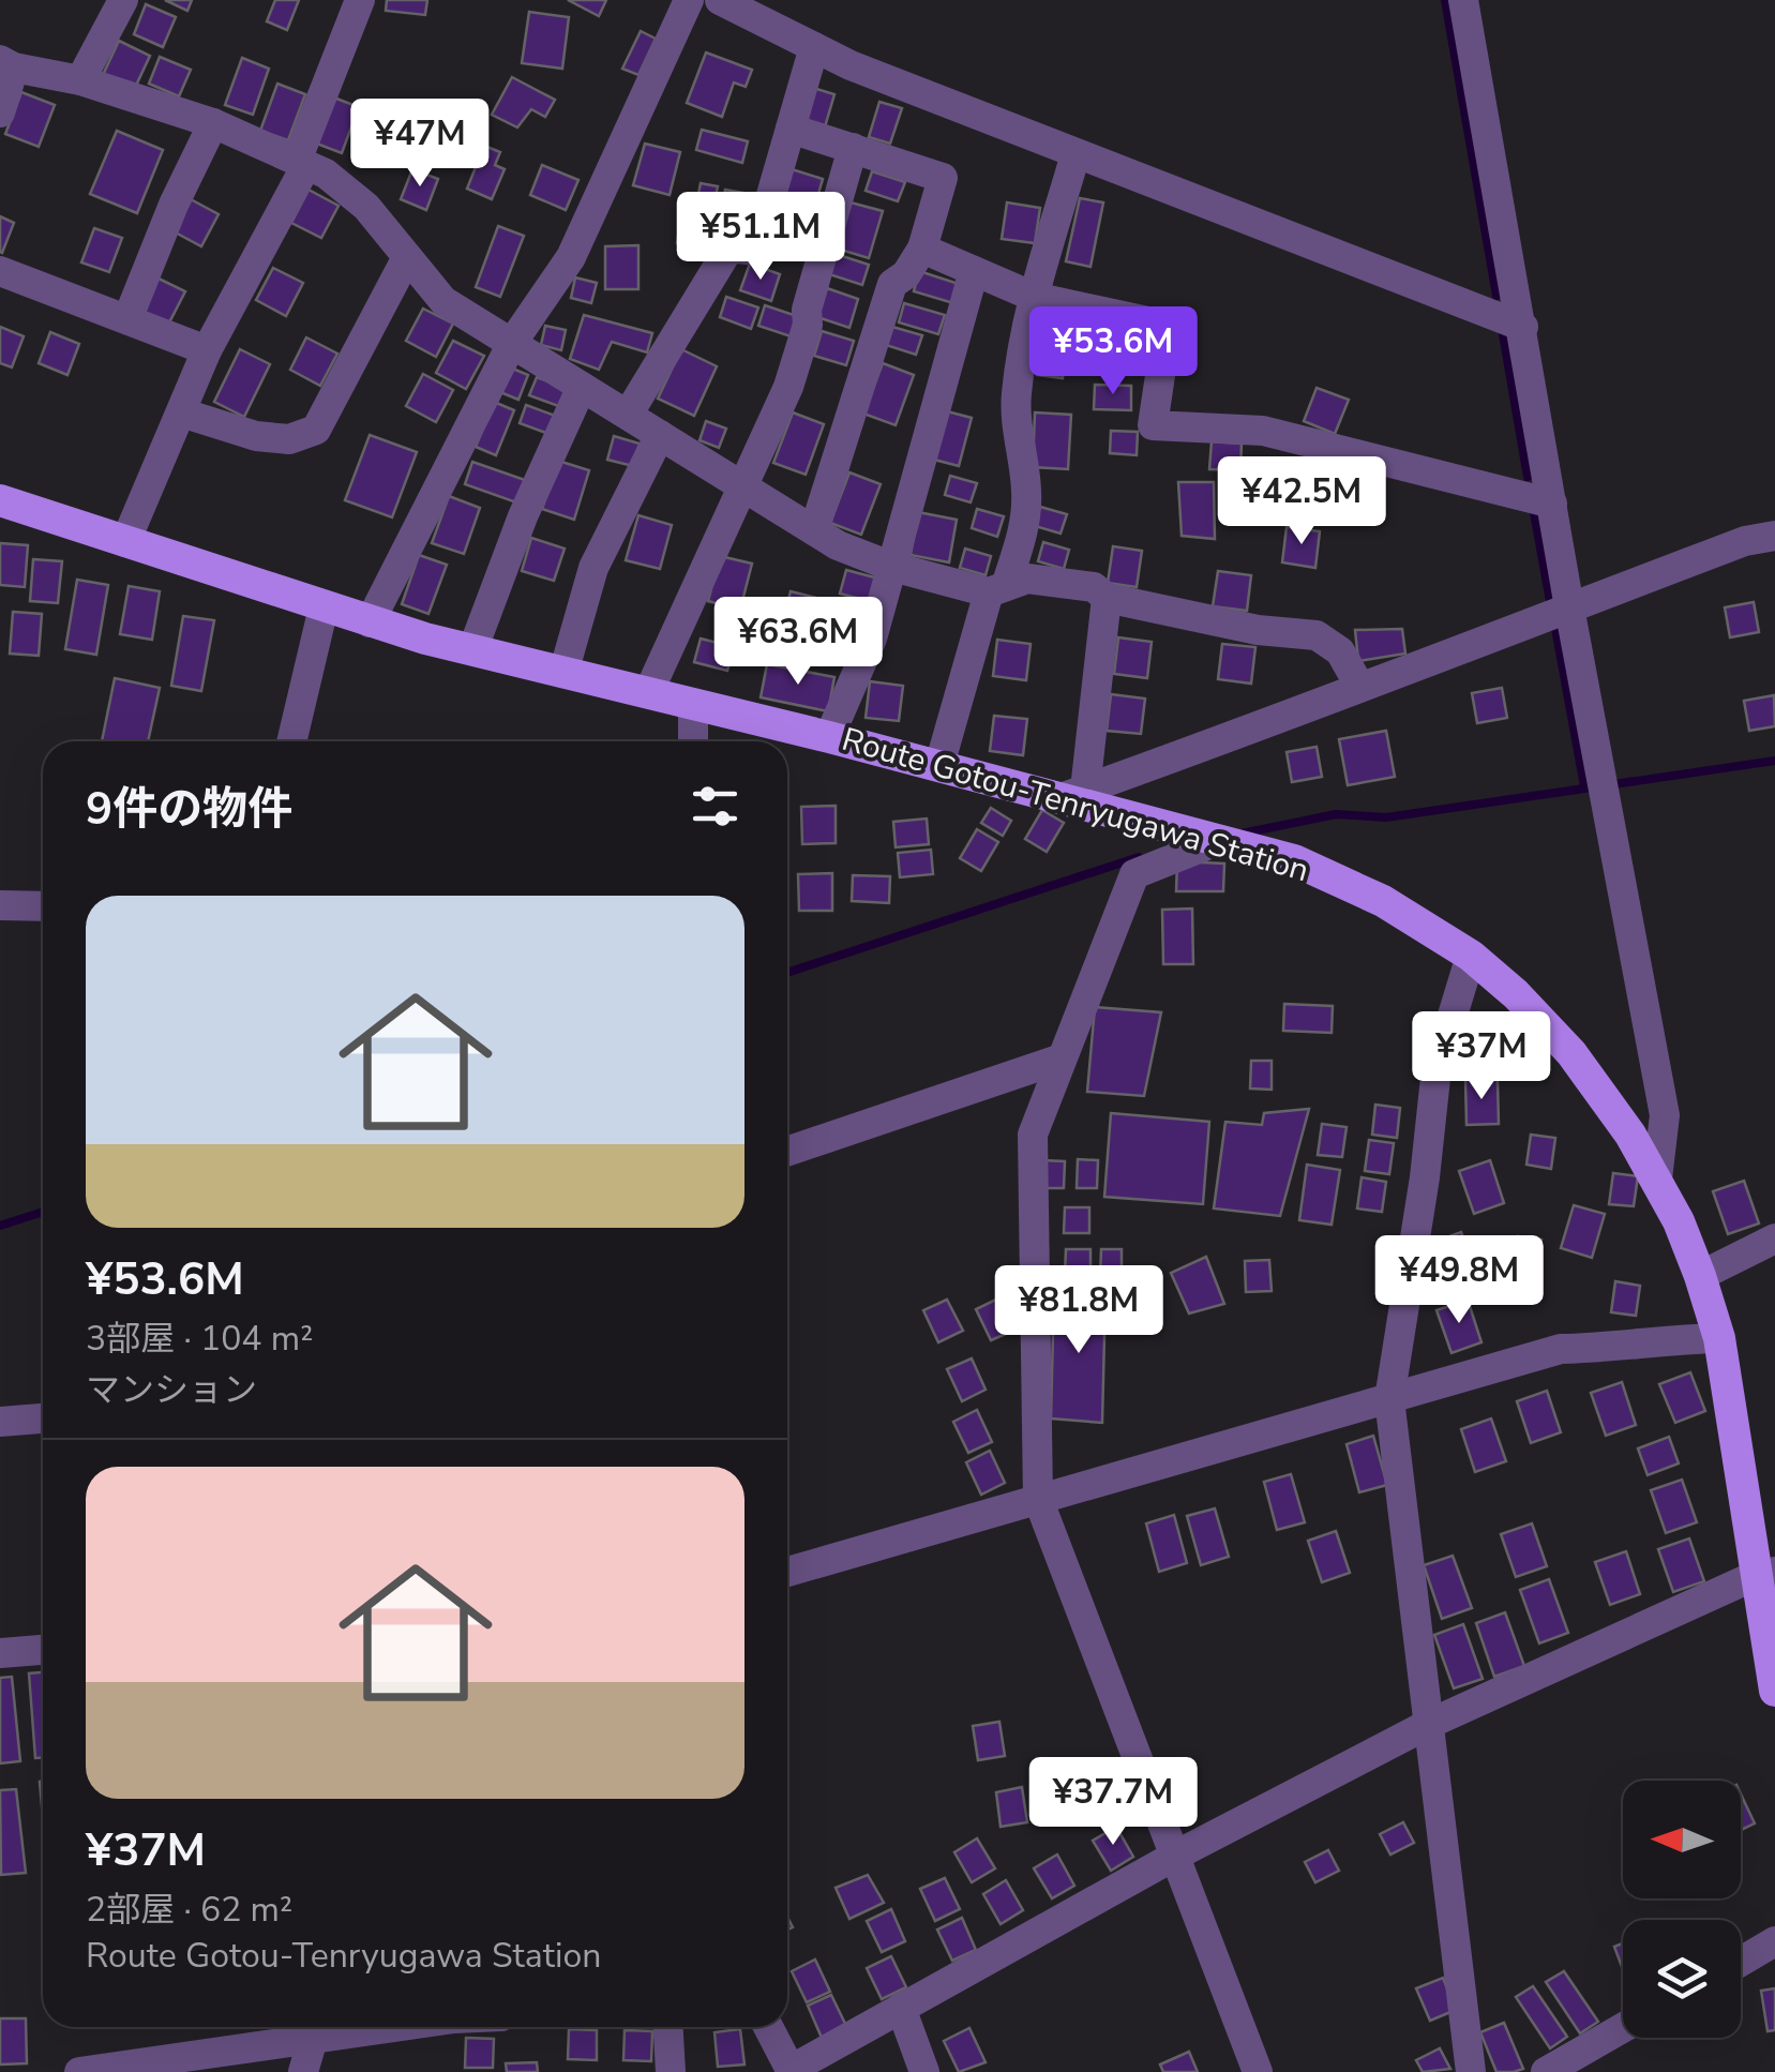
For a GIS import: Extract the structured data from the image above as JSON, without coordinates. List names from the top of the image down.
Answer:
{
  "streets": {
    "main road": ["Route Gotou-Tenryugawa Station"]
  },
  "north": "left",
  "page": {
    "price": [
      "¥47M",
      "¥51.1M",
      "¥53.6M",
      "¥42.5M",
      "¥63.6M",
      "¥37M",
      "¥49.8M",
      "¥81.8M",
      "¥37.7M"
    ],
    "heading": "9件の物件",
    "list": [
      {
        "name": "¥53.6M",
        "note": "3部屋 · 104 m² · マンション"
      },
      {
        "name": "¥37M",
        "note": "2部屋 · 62 m² · Route Gotou-Tenryugawa Station"
      }
    ]
  }
}
